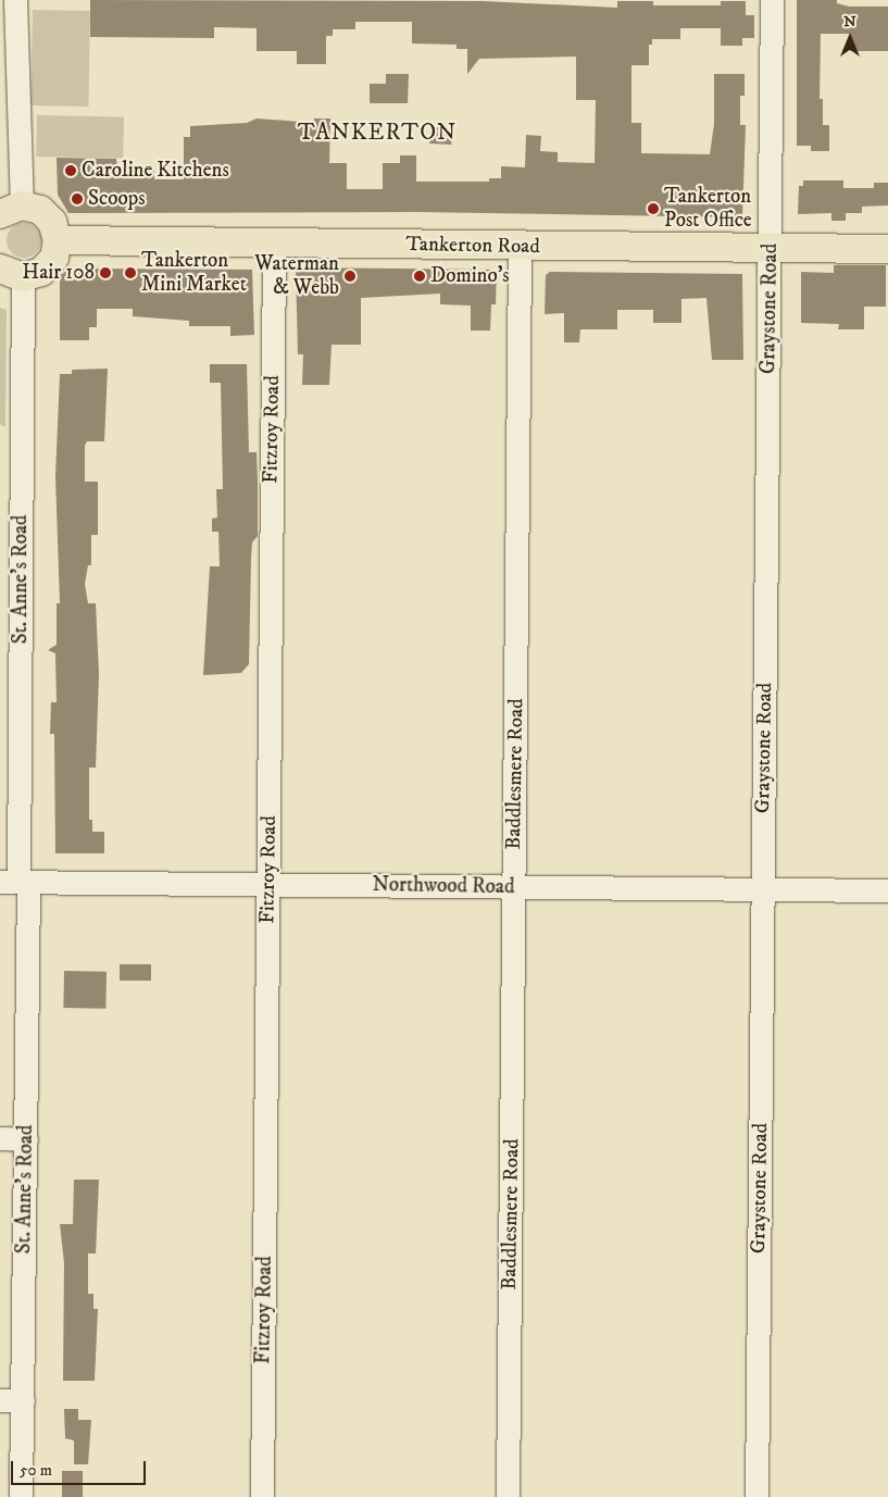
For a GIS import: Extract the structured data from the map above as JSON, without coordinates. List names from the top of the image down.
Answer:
{
  "streets": {
    "main road": ["Tankerton Road"],
    "street": [
      "Graystone Road",
      "Fitzroy Road",
      "St. Anne's Road",
      "Baddlesmere Road",
      "Northwood Road"
    ]
  },
  "crossings": [
    ["Tankerton Road", "Graystone Road"],
    ["Tankerton Road", "Fitzroy Road"],
    ["Tankerton Road", "Baddlesmere Road"],
    ["Graystone Road", "Northwood Road"],
    ["Fitzroy Road", "Northwood Road"],
    ["St. Anne's Road", "Northwood Road"],
    ["Baddlesmere Road", "Northwood Road"]
  ],
  "districts": ["TANKERTON"],
  "places": [
    "Caroline Kitchens",
    "Scoops",
    "Tankerton Post Office",
    "Hair 108",
    "Tankerton Mini Market",
    "Waterman & Webb",
    "Domino's"
  ],
  "scale_bar": "50 m",
  "north": "top"
}
